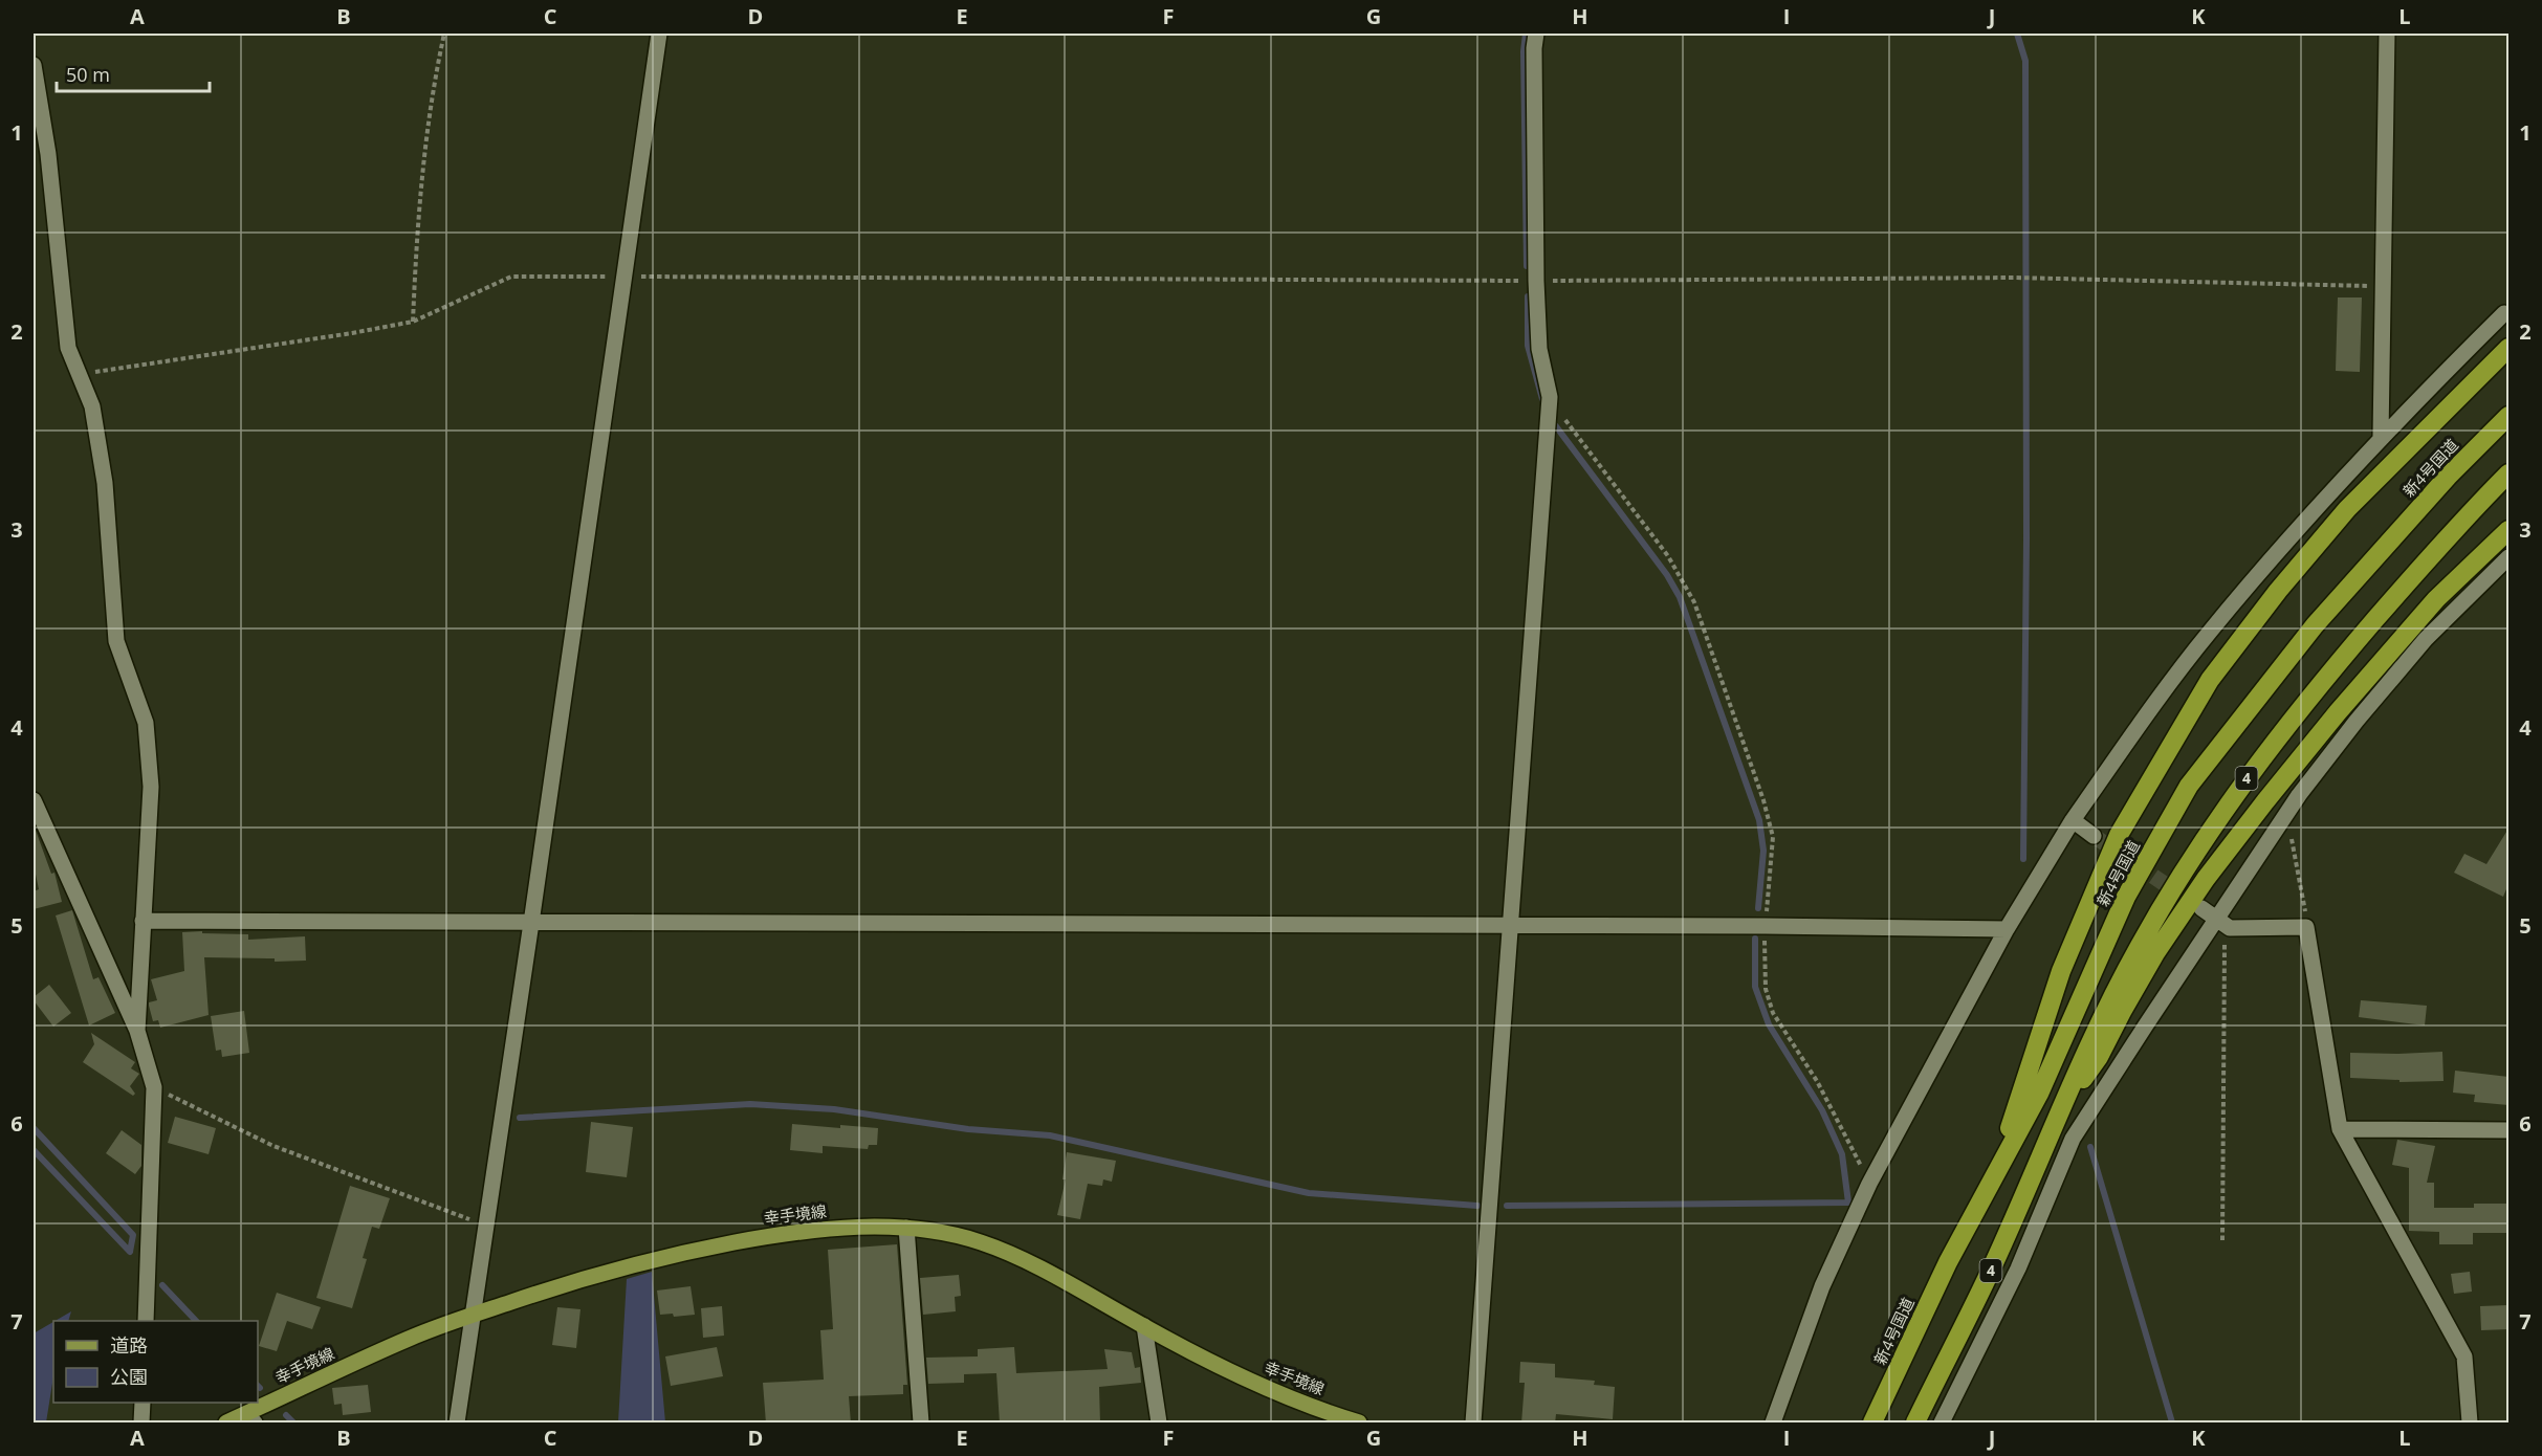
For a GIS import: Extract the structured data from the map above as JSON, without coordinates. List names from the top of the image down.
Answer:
{
  "streets": {
    "highway": ["新4号国道", "4"],
    "main road": ["幸手境線"]
  },
  "legend": ["道路", "公園"],
  "scale_bar": "50 m",
  "grid": {
    "columns": [
      "A",
      "B",
      "C",
      "D",
      "E",
      "F",
      "G",
      "H",
      "I",
      "J",
      "K",
      "L"
    ],
    "rows": [
      "1",
      "2",
      "3",
      "4",
      "5",
      "6",
      "7"
    ]
  }
}
